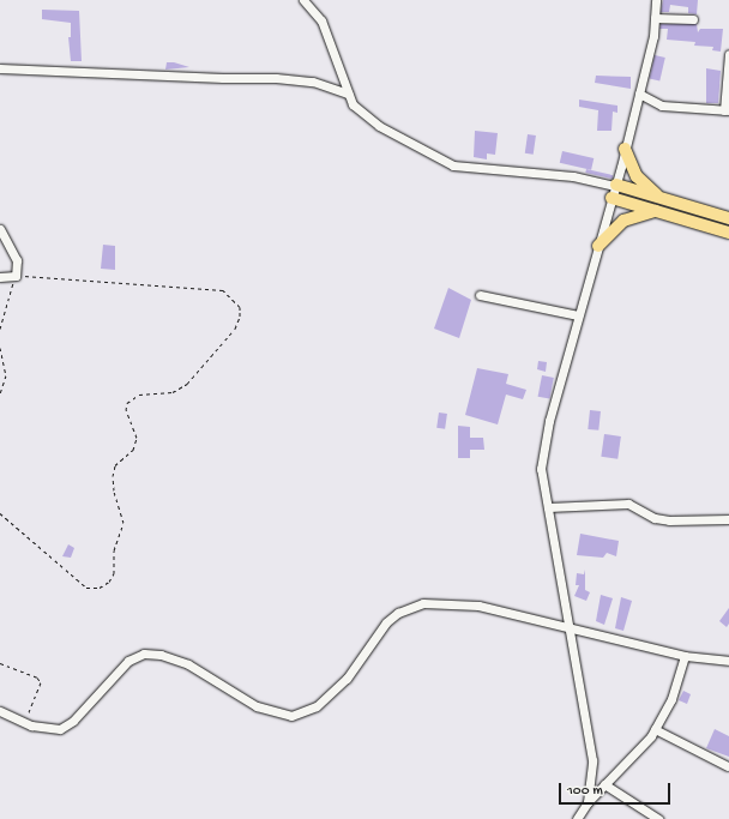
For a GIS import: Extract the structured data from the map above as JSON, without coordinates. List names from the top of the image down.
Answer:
{
  "scale_bar": "100 m"
}
